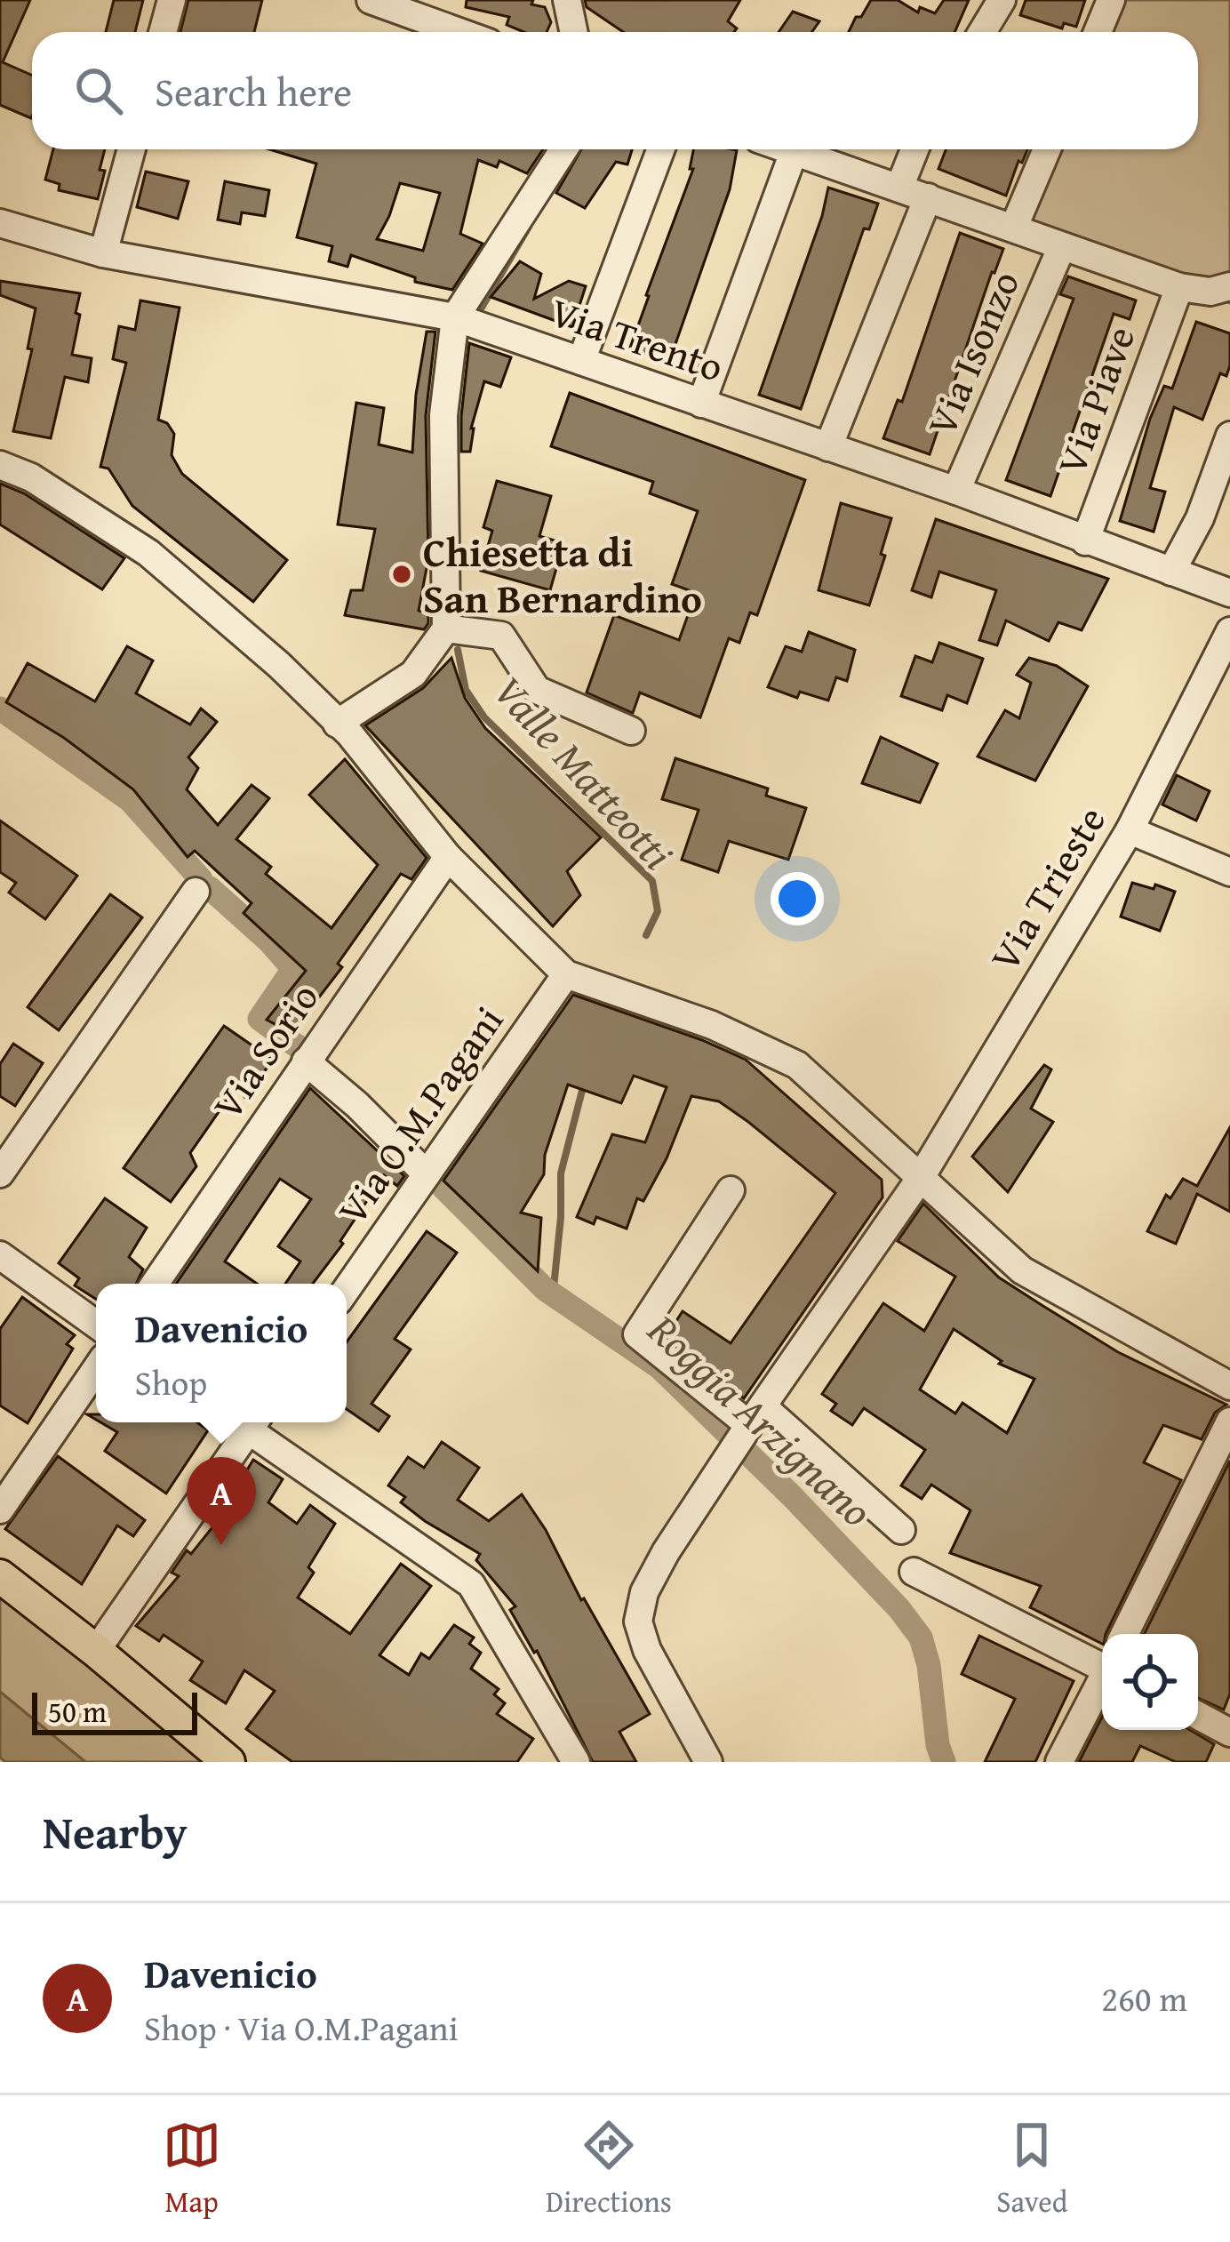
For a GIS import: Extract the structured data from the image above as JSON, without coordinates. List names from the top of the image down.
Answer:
{
  "streets": {
    "street": [
      "Via Trento",
      "Via Isonzo",
      "Via Piave",
      "Via Trieste",
      "Via Sorio",
      "Via O.M.Pagani"
    ]
  },
  "crossings": [
    ["Via Trento", "Via Isonzo"],
    ["Via Trento", "Via Piave"]
  ],
  "water": ["Valle Matteotti", "Roggia Arzignano"],
  "places": ["Chiesetta di San Bernardino"],
  "scale_bar": "50 m",
  "page": {
    "search": "Search here",
    "popup": ["Davenicio", "Shop"],
    "pins": "A",
    "scale": "50 m",
    "heading": "Nearby",
    "list": [
      {
        "mark": "A",
        "name": "Davenicio",
        "note": "Shop · Via O.M.Pagani",
        "value": "260 m"
      }
    ],
    "nav": ["Map", "Directions", "Saved"]
  }
}
